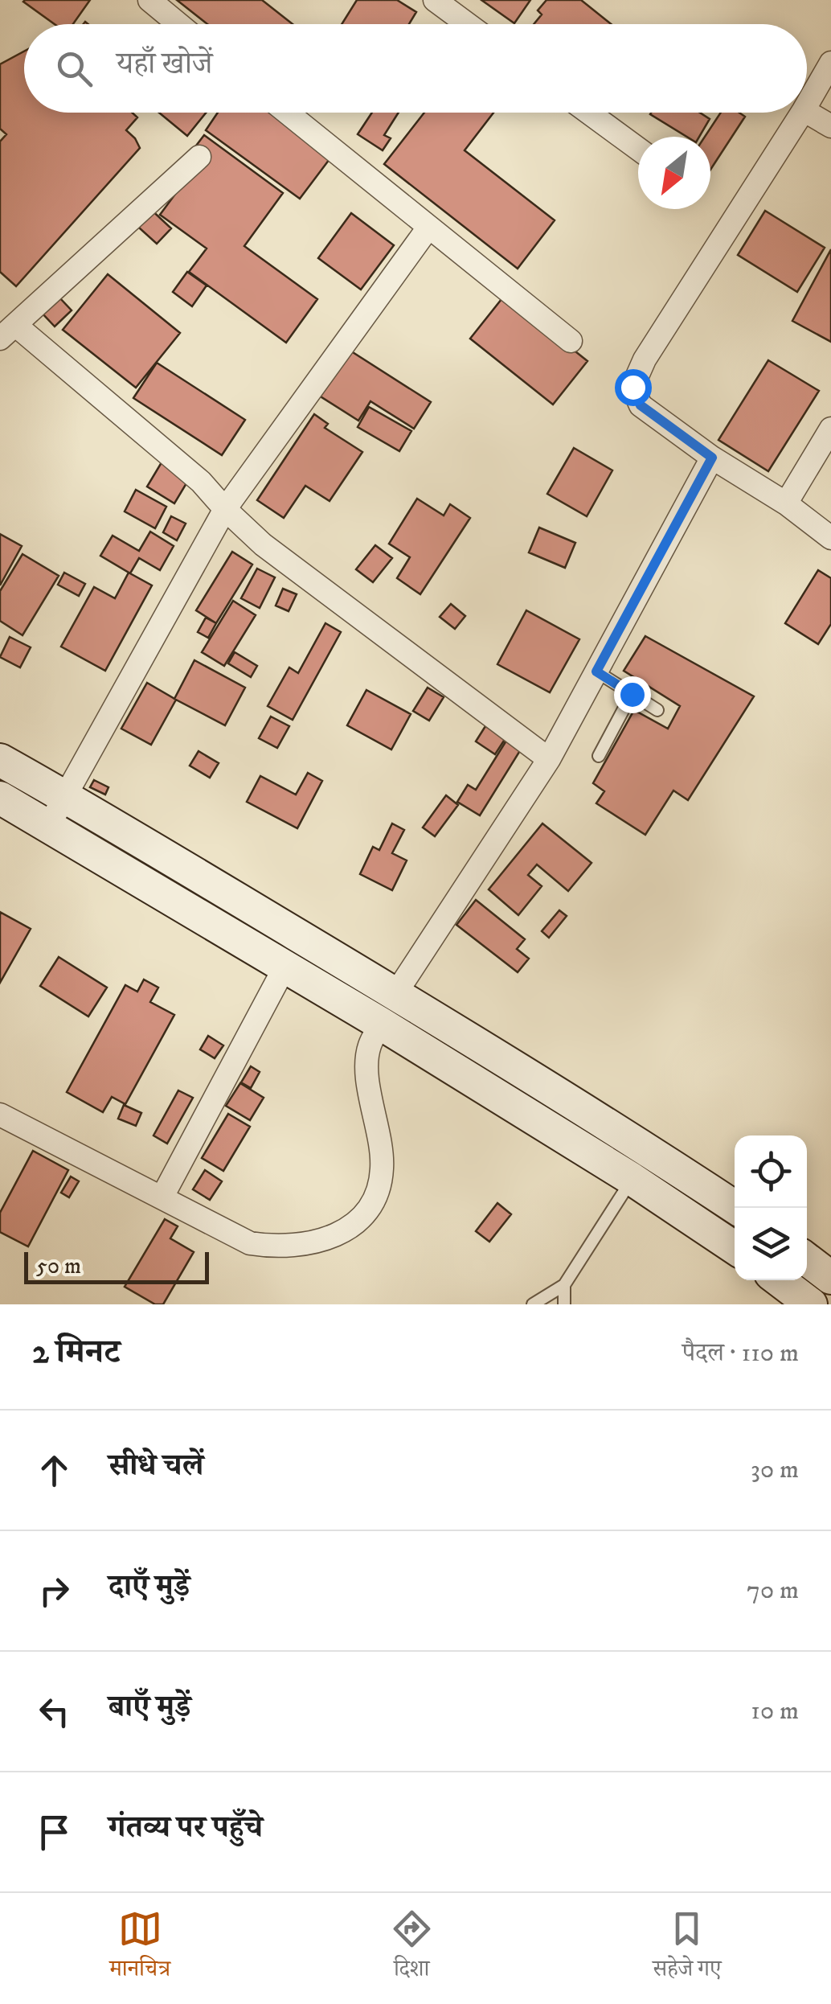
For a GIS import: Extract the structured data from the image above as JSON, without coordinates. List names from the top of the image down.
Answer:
{
  "scale_bar": "50 m",
  "north": "bottom left",
  "page": {
    "search": "यहाँ खोजें",
    "scale": "50 m",
    "heading": ["2 मिनट", "पैदल · 110 m"],
    "list": [
      ["सीधे चलें", "30 m"],
      ["दाएँ मुड़ें", "70 m"],
      ["बाएँ मुड़ें", "10 m"],
      "गंतव्य पर पहुँचे"
    ],
    "nav": ["मानचित्र", "दिशा", "सहेजे गए"]
  }
}
